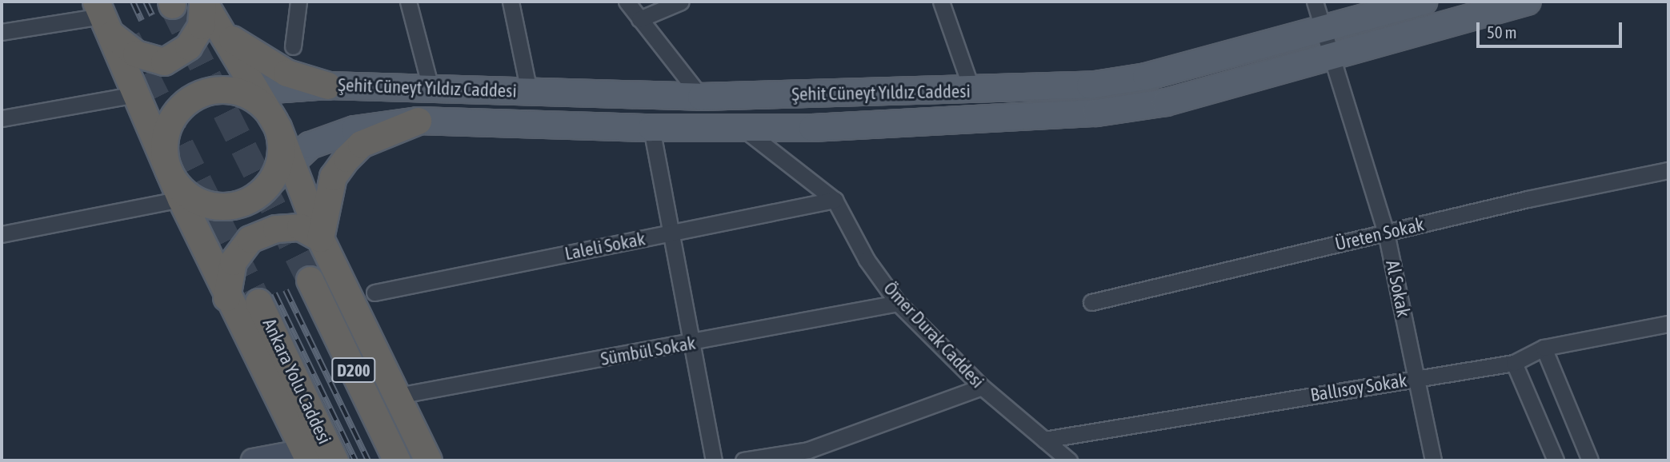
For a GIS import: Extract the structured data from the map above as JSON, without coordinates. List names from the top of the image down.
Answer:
{
  "streets": {
    "highway": ["D200", "Ankara Yolu Caddesi"],
    "main road": ["Şehit Cüneyt Yıldız Caddesi"],
    "street": [
      "Üreten Sokak",
      "Laleli Sokak",
      "Al Sokak",
      "Ömer Durak Caddesi",
      "Sümbül Sokak",
      "Ballısoy Sokak"
    ]
  },
  "crossings": [
    ["Şehit Cüneyt Yıldız Caddesi", "Al Sokak"],
    ["Üreten Sokak", "Al Sokak"],
    ["Laleli Sokak", "Ömer Durak Caddesi"],
    ["Al Sokak", "Ballısoy Sokak"],
    ["Ömer Durak Caddesi", "Sümbül Sokak"],
    ["Ömer Durak Caddesi", "Ballısoy Sokak"]
  ],
  "scale_bar": "50 m"
}
